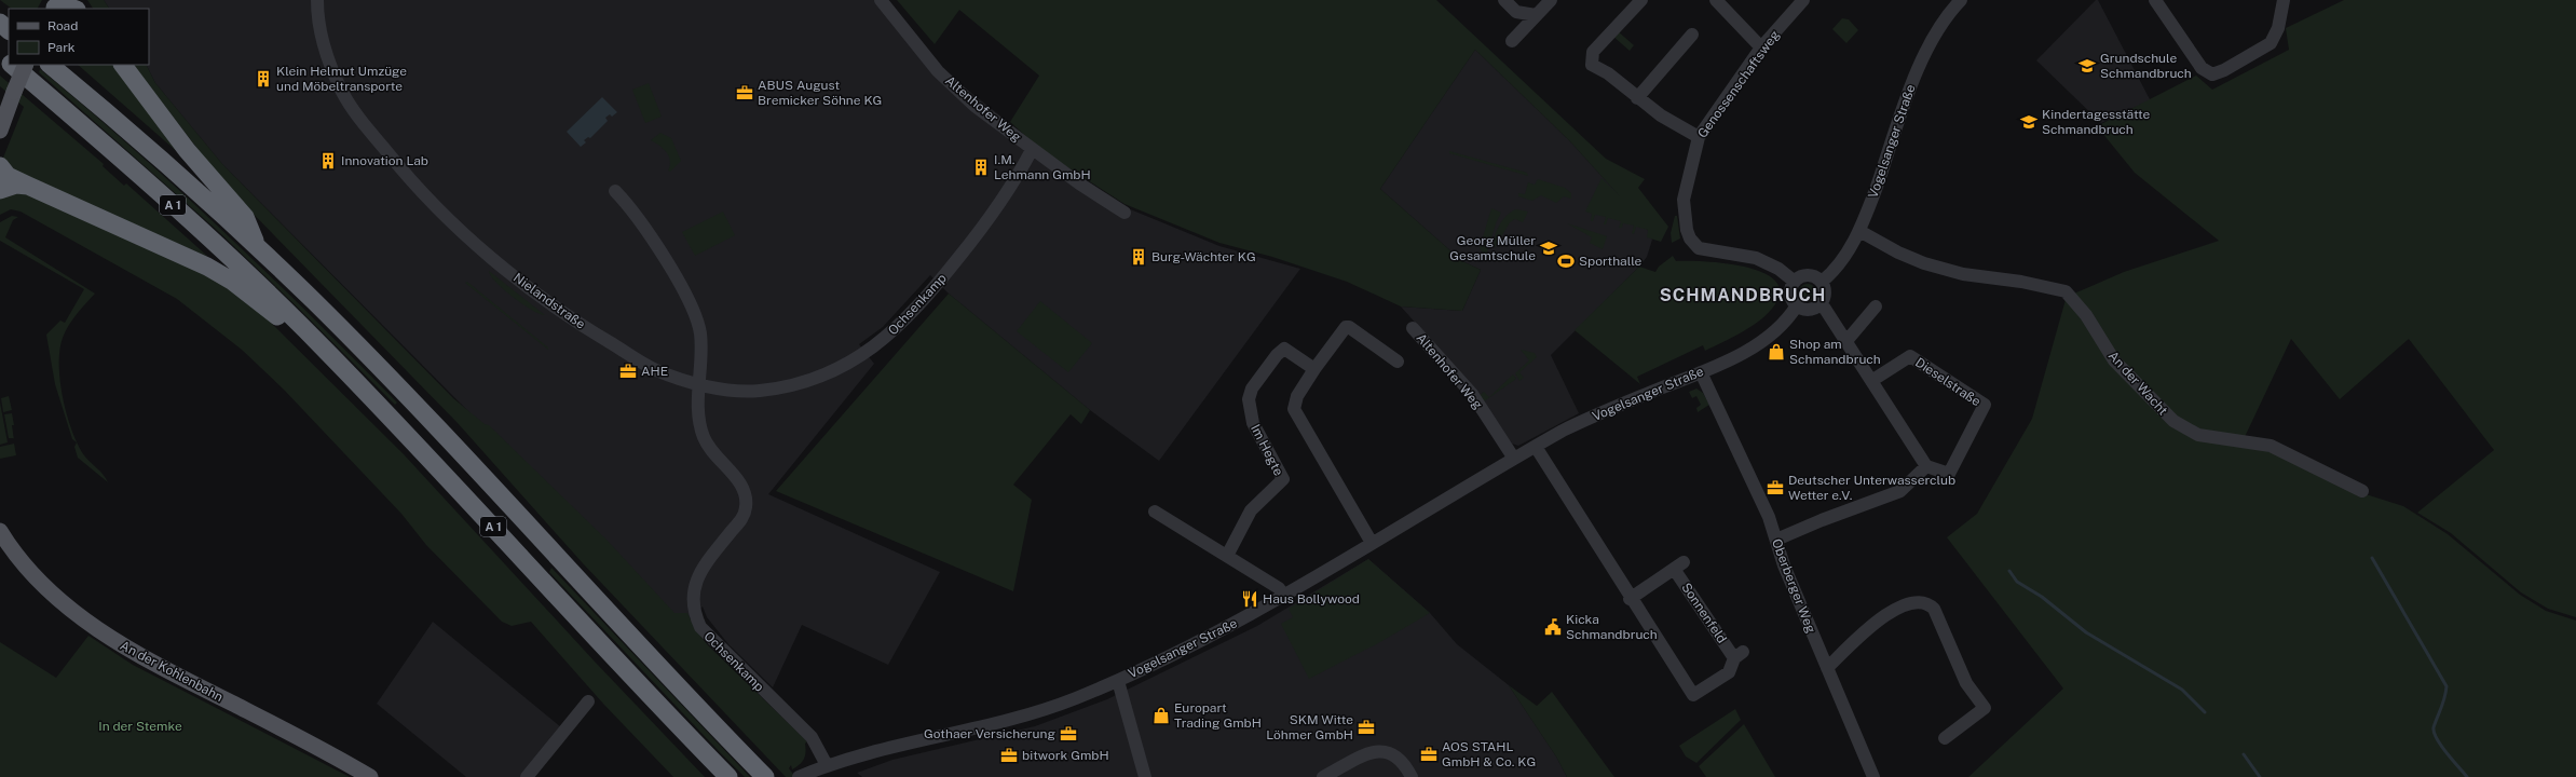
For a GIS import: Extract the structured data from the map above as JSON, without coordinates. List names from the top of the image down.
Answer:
{
  "streets": {
    "highway": ["A 1"],
    "main road": ["An der Kohlenbahn"],
    "street": [
      "Genossenschaftsweg",
      "Altenhofer Weg",
      "Vogelsanger Straße",
      "Nielandstraße",
      "Ochsenkamp",
      "Dieselstraße",
      "An der Wacht",
      "Im Hegte",
      "Oberberger Weg",
      "Sonnenfeld"
    ]
  },
  "crossings": [
    ["Genossenschaftsweg", "Vogelsanger Straße"],
    ["Altenhofer Weg", "Vogelsanger Straße"],
    ["Altenhofer Weg", "Ochsenkamp"],
    ["Vogelsanger Straße", "Ochsenkamp"],
    ["Vogelsanger Straße", "An der Wacht"],
    ["Vogelsanger Straße", "Oberberger Weg"],
    ["Vogelsanger Straße", "Sonnenfeld"],
    ["Nielandstraße", "Ochsenkamp"]
  ],
  "districts": ["SCHMANDBRUCH"],
  "parks": ["In der Stemke"],
  "places": {
    "school or university": ["Grundschule Schmandbruch", "Kindertagesstätte Schmandbruch", "Georg Müller Gesamtschule"],
    "building": [
      "Klein Helmut Umzüge und Möbeltransporte",
      "Innovation Lab",
      "I.M. Lehmann GmbH",
      "Burg-Wächter KG"
    ],
    "office": [
      "ABUS August Bremicker Söhne KG",
      "AHE",
      "Deutscher Unterwasserclub Wetter e.V.",
      "SKM Witte Löhmer GmbH",
      "Gothaer Versicherung",
      "AOS STAHL GmbH & Co. KG",
      "bitwork GmbH"
    ],
    "sports": ["Sporthalle"],
    "shop": ["Shop am Schmandbruch", "Europart Trading GmbH"],
    "restaurant": ["Haus Bollywood"],
    "public building": ["Kicka Schmandbruch"]
  },
  "legend": ["Road", "Park"]
}
